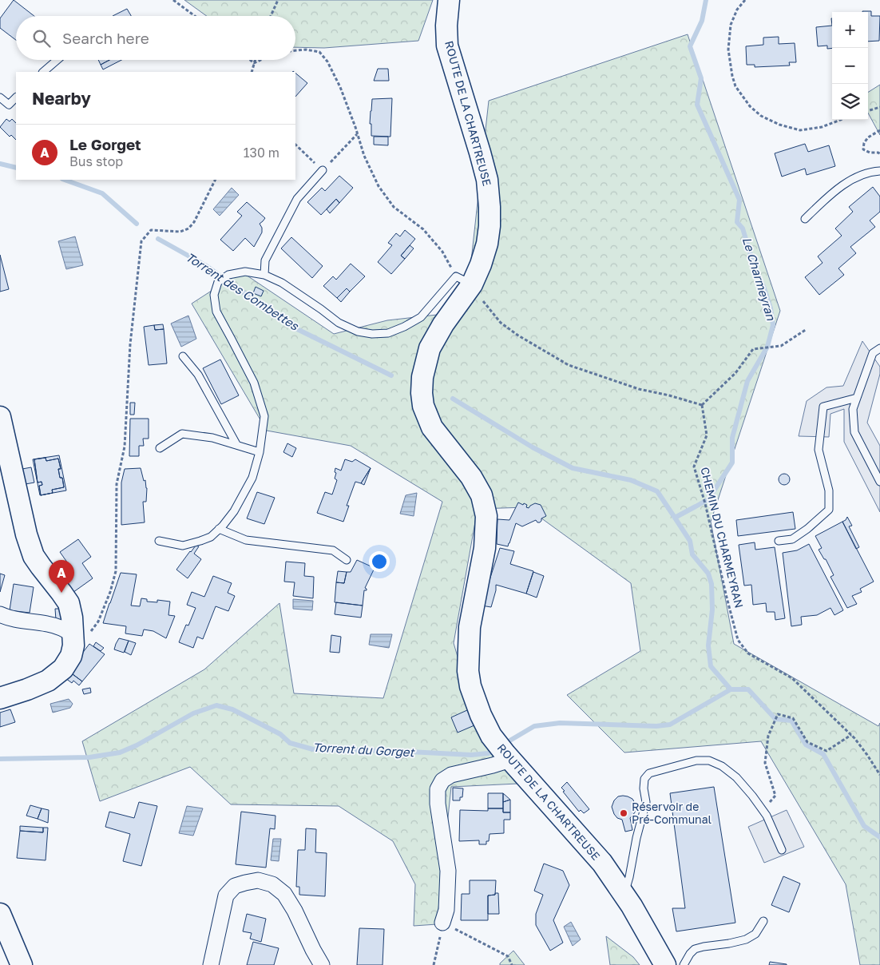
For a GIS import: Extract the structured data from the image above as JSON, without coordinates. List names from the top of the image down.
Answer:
{
  "streets": {
    "main road": ["ROUTE DE LA CHARTREUSE"],
    "path": ["CHEMIN DU CHARMEYRAN"]
  },
  "water": ["Le Charmeyran", "Torrent des Combettes", "Torrent du Gorget"],
  "places": ["Réservoir de Pré-Communal"],
  "page": {
    "map_buttons": ["+", "−"],
    "search": "Search here",
    "heading": "Nearby",
    "list": [
      {
        "mark": "A",
        "name": "Le Gorget",
        "note": "Bus stop",
        "value": "130 m"
      }
    ],
    "pins": "A"
  }
}
